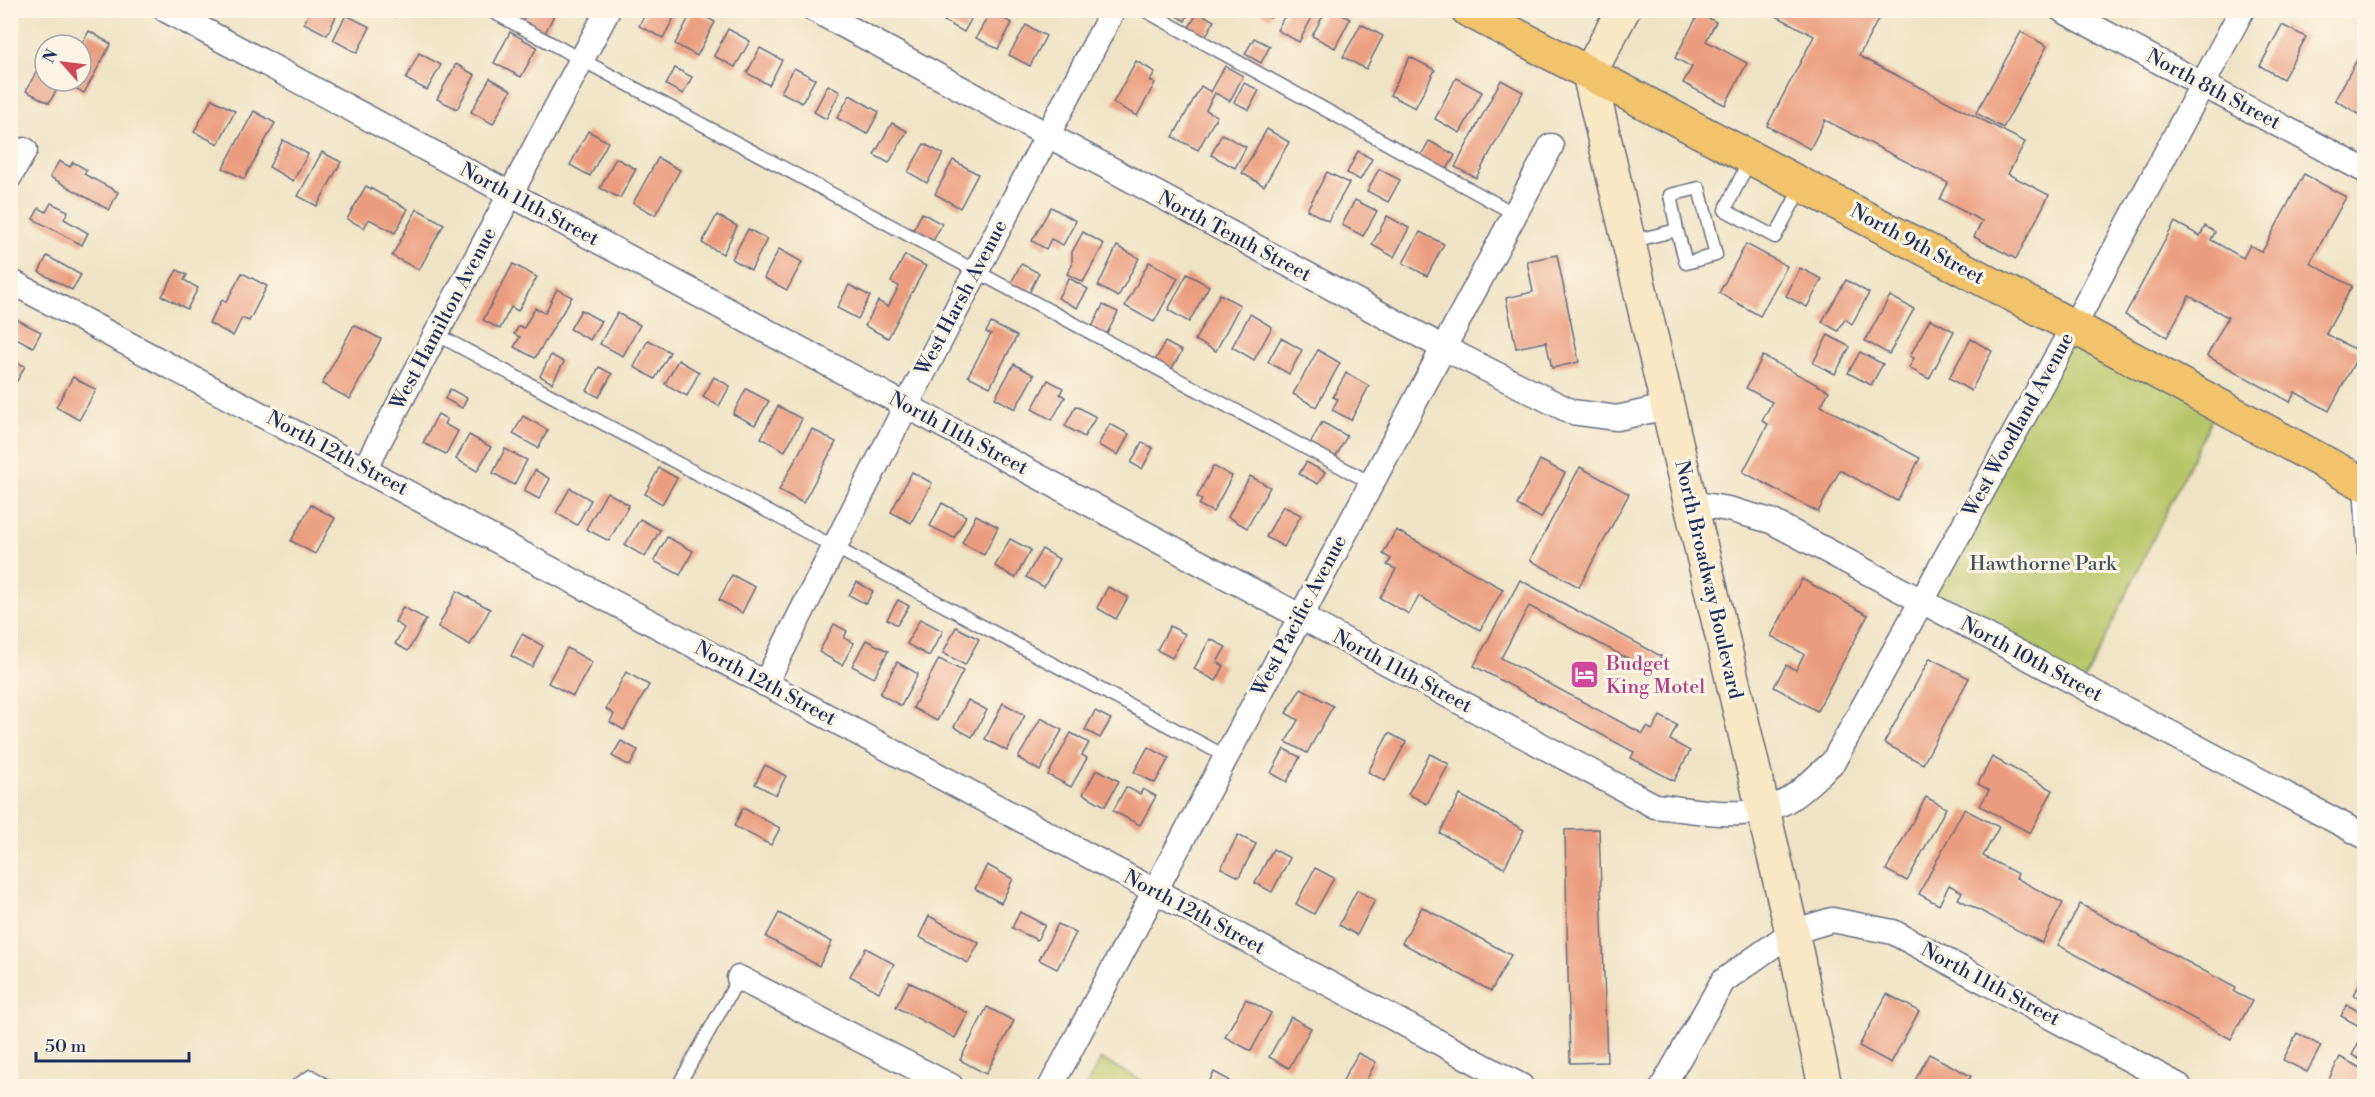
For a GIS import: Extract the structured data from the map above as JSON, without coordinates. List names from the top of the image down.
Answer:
{
  "streets": {
    "main road": ["North 9th Street", "North Broadway Boulevard"],
    "street": [
      "North 8th Street",
      "North 11th Street",
      "North Tenth Street",
      "West Harsh Avenue",
      "West Hamilton Avenue",
      "West Woodland Avenue",
      "North 12th Street",
      "West Pacific Avenue",
      "North 10th Street"
    ]
  },
  "crossings": [
    ["North 8th Street", "West Woodland Avenue"],
    ["North 11th Street", "West Harsh Avenue"],
    ["North 11th Street", "West Hamilton Avenue"],
    ["North 11th Street", "West Woodland Avenue"],
    ["North 11th Street", "North Broadway Boulevard"],
    ["North 11th Street", "West Pacific Avenue"],
    ["North Tenth Street", "West Harsh Avenue"],
    ["North Tenth Street", "North Broadway Boulevard"],
    ["North Tenth Street", "West Pacific Avenue"],
    ["North 9th Street", "West Woodland Avenue"],
    ["North 9th Street", "North Broadway Boulevard"],
    ["West Harsh Avenue", "North 12th Street"],
    ["West Hamilton Avenue", "North 12th Street"],
    ["West Woodland Avenue", "North Broadway Boulevard"],
    ["West Woodland Avenue", "North 10th Street"],
    ["North 12th Street", "West Pacific Avenue"],
    ["North Broadway Boulevard", "North 10th Street"]
  ],
  "parks": ["Hawthorne Park"],
  "places": {
    "hotel": ["Budget King Motel"]
  },
  "scale_bar": "50 m",
  "north": "top left"
}
